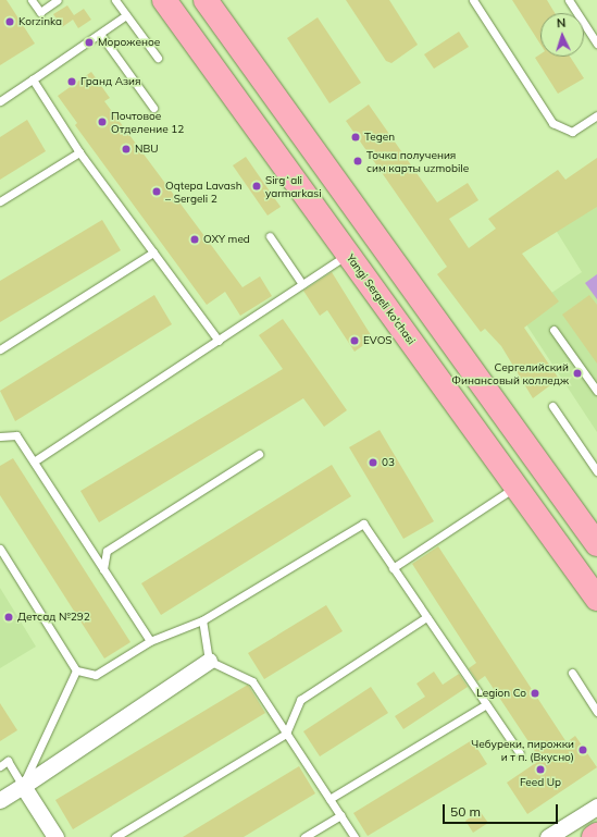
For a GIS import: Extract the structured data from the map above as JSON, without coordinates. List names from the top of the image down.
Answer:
{
  "streets": {
    "main road": ["Yangi Sergeli ko'chasi"]
  },
  "places": [
    "Korzinka",
    "Мороженое",
    "Гранд Азия",
    "Почтовое Отделение 12",
    "Tegen",
    "NBU",
    "Точка получения сим карты uzmobile",
    "Sirgʻali yarmarkasi",
    "Oqtepa Lavash – Sergeli 2",
    "OXY med",
    "EVOS",
    "Сергелийский Финансовый колледж",
    "03",
    "Детсад №292",
    "Legion Co",
    "Чебуреки, пирожки и т п. (Вкусно)",
    "Feed Up"
  ],
  "scale_bar": "50 m",
  "north": "top"
}
